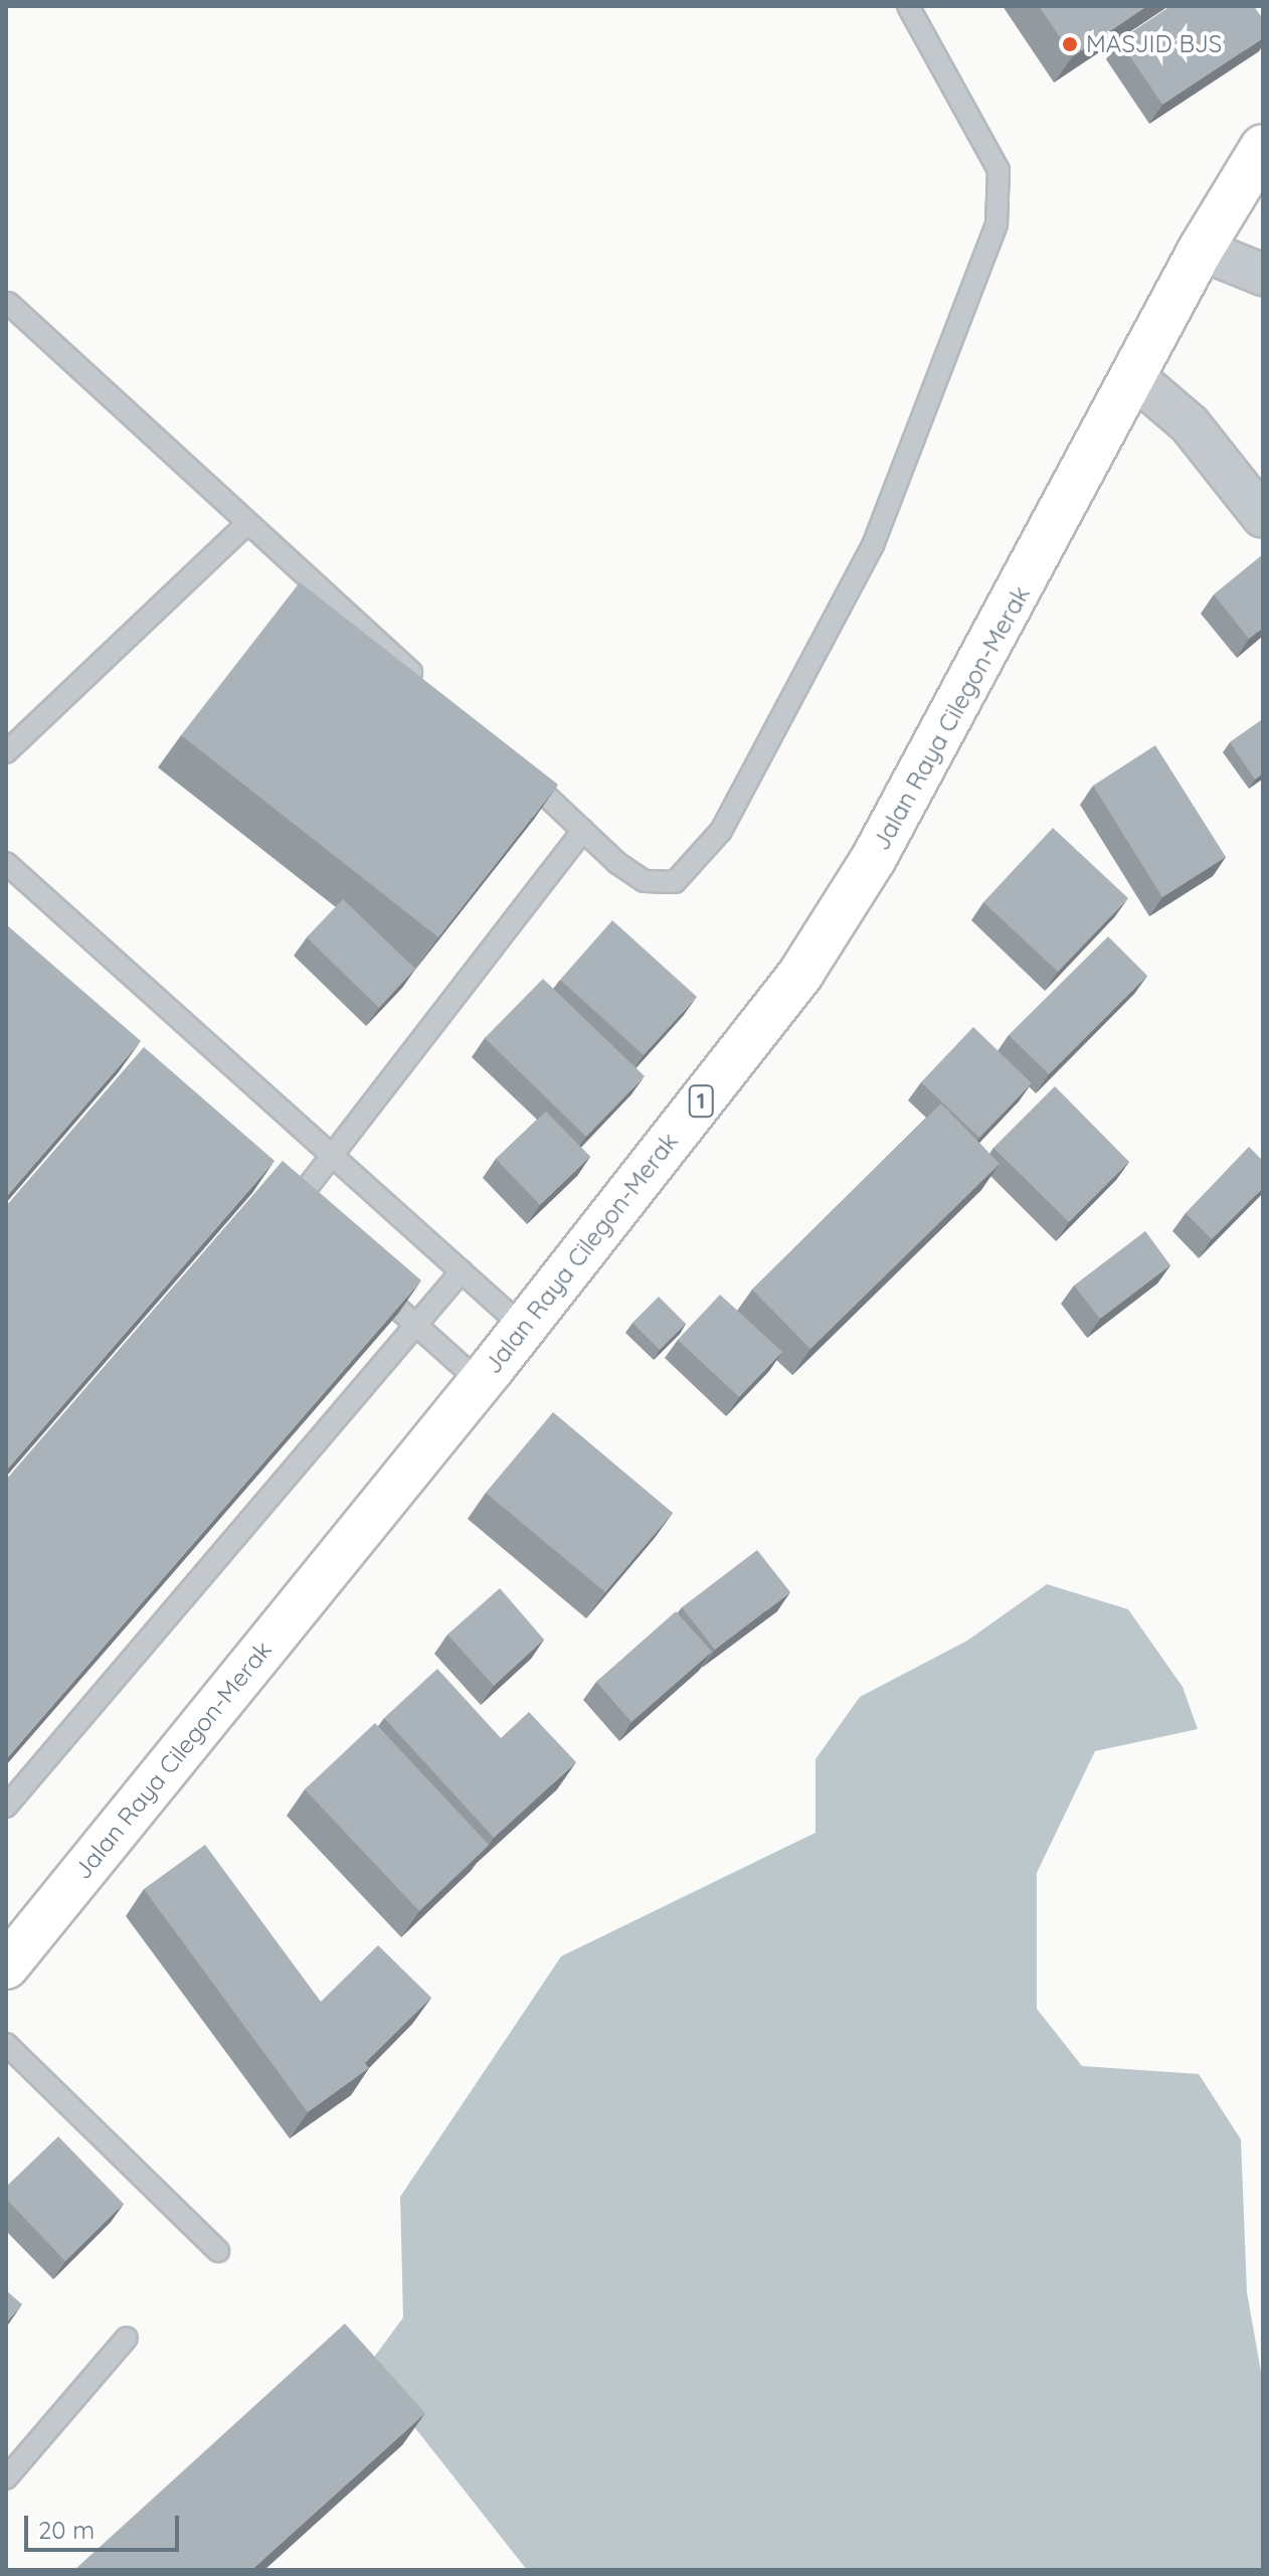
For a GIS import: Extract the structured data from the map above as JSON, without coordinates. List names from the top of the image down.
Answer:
{
  "streets": {
    "highway": ["Jalan Raya Cilegon-Merak", "1"]
  },
  "places": ["MASJID BJS"],
  "scale_bar": "20 m"
}
